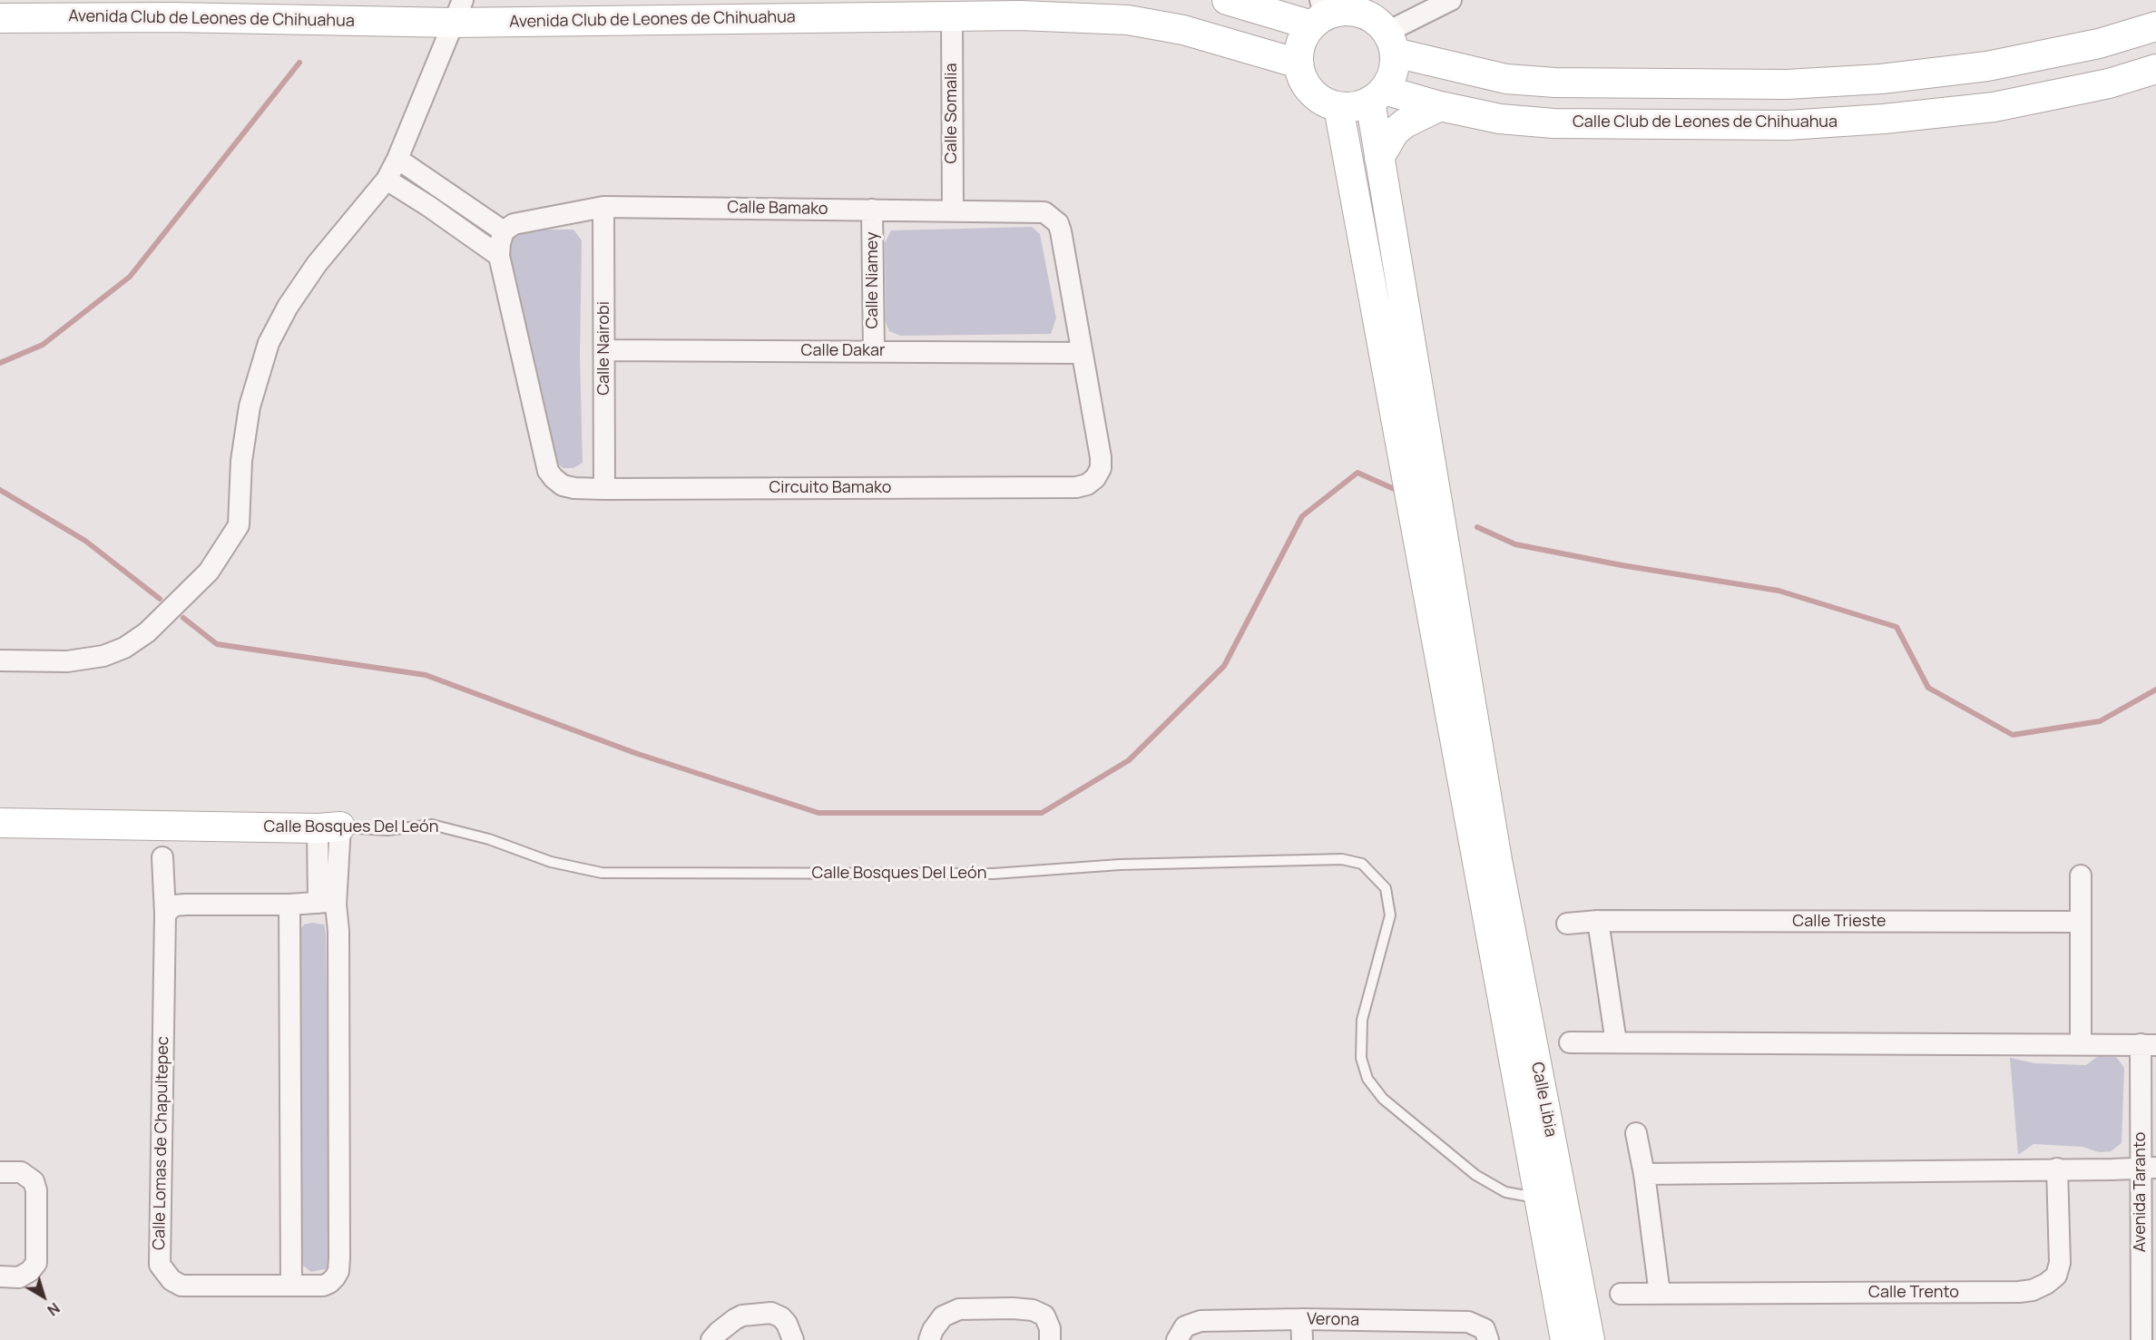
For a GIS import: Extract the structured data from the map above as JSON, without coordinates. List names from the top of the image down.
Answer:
{
  "streets": {
    "street": [
      "Avenida Club de Leones de Chihuahua",
      "Calle Somalia",
      "Calle Club de Leones de Chihuahua",
      "Calle Bamako",
      "Calle Niamey",
      "Calle Nairobi",
      "Calle Dakar",
      "Circuito Bamako",
      "Calle Bosques Del León",
      "Calle Trieste",
      "Calle Libia",
      "Calle Lomas de Chapultepec",
      "Avenida Taranto",
      "Calle Trento",
      "Verona"
    ]
  },
  "crossings": [
    ["Avenida Club de Leones de Chihuahua", "Calle Somalia"],
    ["Avenida Club de Leones de Chihuahua", "Calle Club de Leones de Chihuahua"],
    ["Calle Somalia", "Calle Bamako"],
    ["Calle Bamako", "Calle Niamey"],
    ["Calle Bamako", "Calle Nairobi"],
    ["Calle Bamako", "Calle Dakar"],
    ["Calle Bamako", "Circuito Bamako"],
    ["Calle Niamey", "Calle Dakar"],
    ["Calle Nairobi", "Calle Dakar"],
    ["Calle Nairobi", "Circuito Bamako"],
    ["Calle Bosques Del León", "Calle Libia"],
    ["Calle Bosques Del León", "Calle Lomas de Chapultepec"]
  ],
  "north": "bottom right"
}
